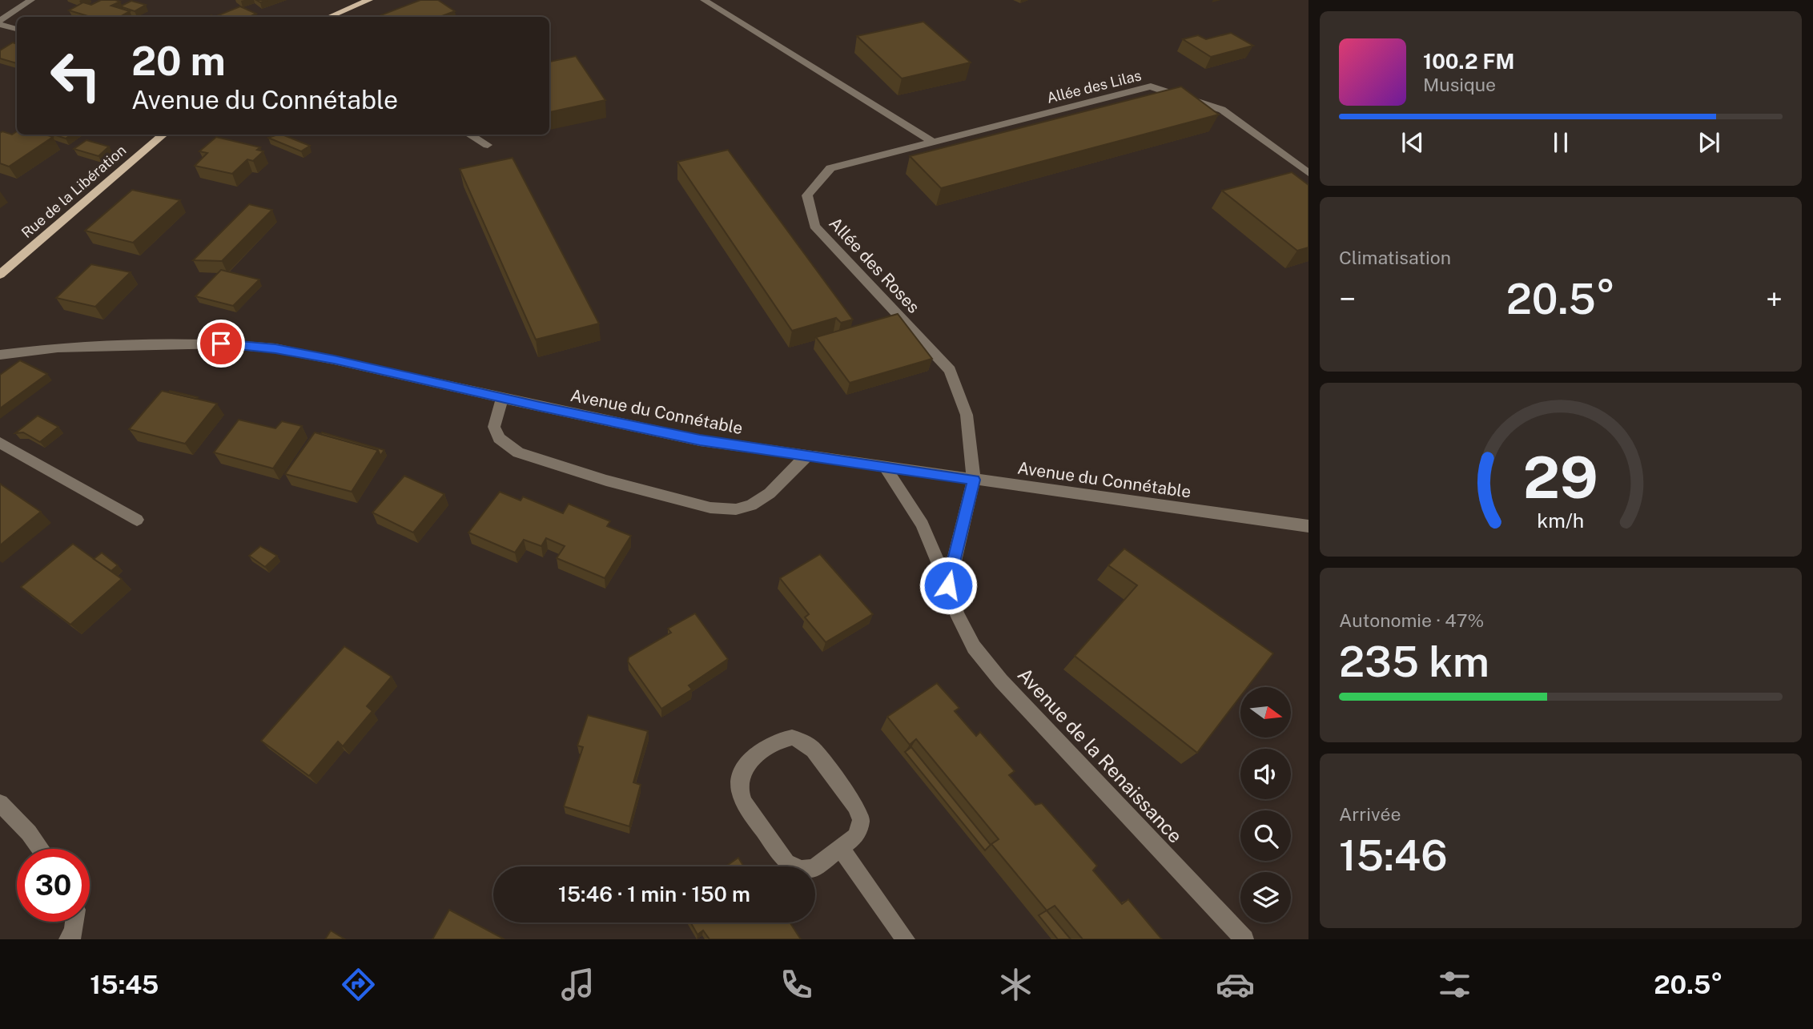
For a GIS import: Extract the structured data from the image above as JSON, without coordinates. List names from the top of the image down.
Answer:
{
  "streets": {
    "main road": ["Rue de la Libération"],
    "street": [
      "Allée des Lilas",
      "Allée des Roses",
      "Avenue du Connétable",
      "Avenue de la Renaissance"
    ]
  },
  "crossings": [
    ["Allée des Lilas", "Allée des Roses"],
    ["Allée des Roses", "Avenue du Connétable"],
    ["Avenue du Connétable", "Avenue de la Renaissance"]
  ],
  "north": "right",
  "page": {
    "turn": ["20 m", "Avenue du Connétable"],
    "song": ["100.2 FM", "Musique"],
    "tile": [
      "Climatisation",
      ["Autonomie · 47%", "235 km"],
      ["Arrivée", "15:46"]
    ],
    "heat": ["−", "20.5°", "+"],
    "limit": "30",
    "trip": "15:46 · 1 min · 150 m",
    "tabs": ["15:45", "20.5°"],
    "gauge": ["29", "km/h"]
  }
}
